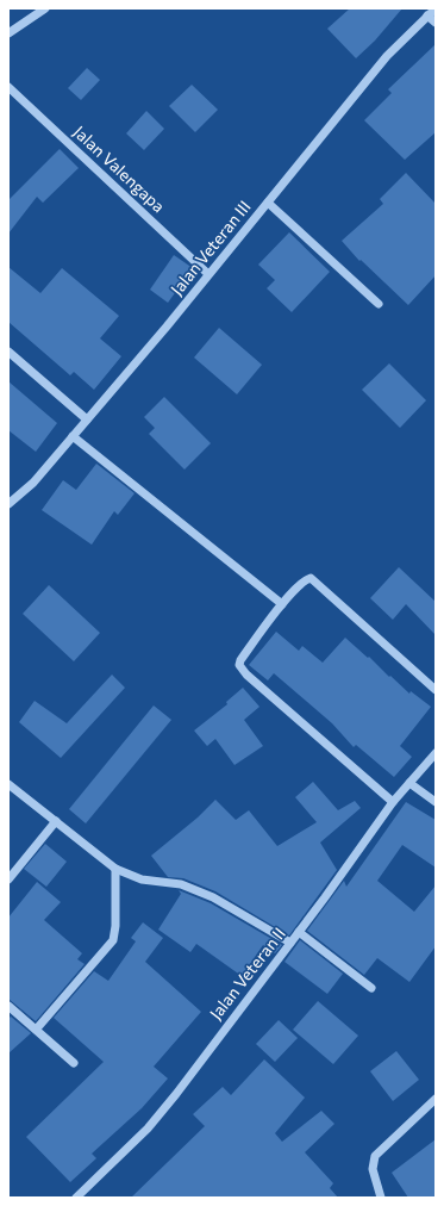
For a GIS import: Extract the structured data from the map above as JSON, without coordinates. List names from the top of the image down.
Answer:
{
  "streets": {
    "street": ["Jalan Valengapa", "Jalan Veteran III", "Jalan Veteran II"]
  },
  "crossings": [
    ["Jalan Valengapa", "Jalan Veteran III"]
  ]
}
